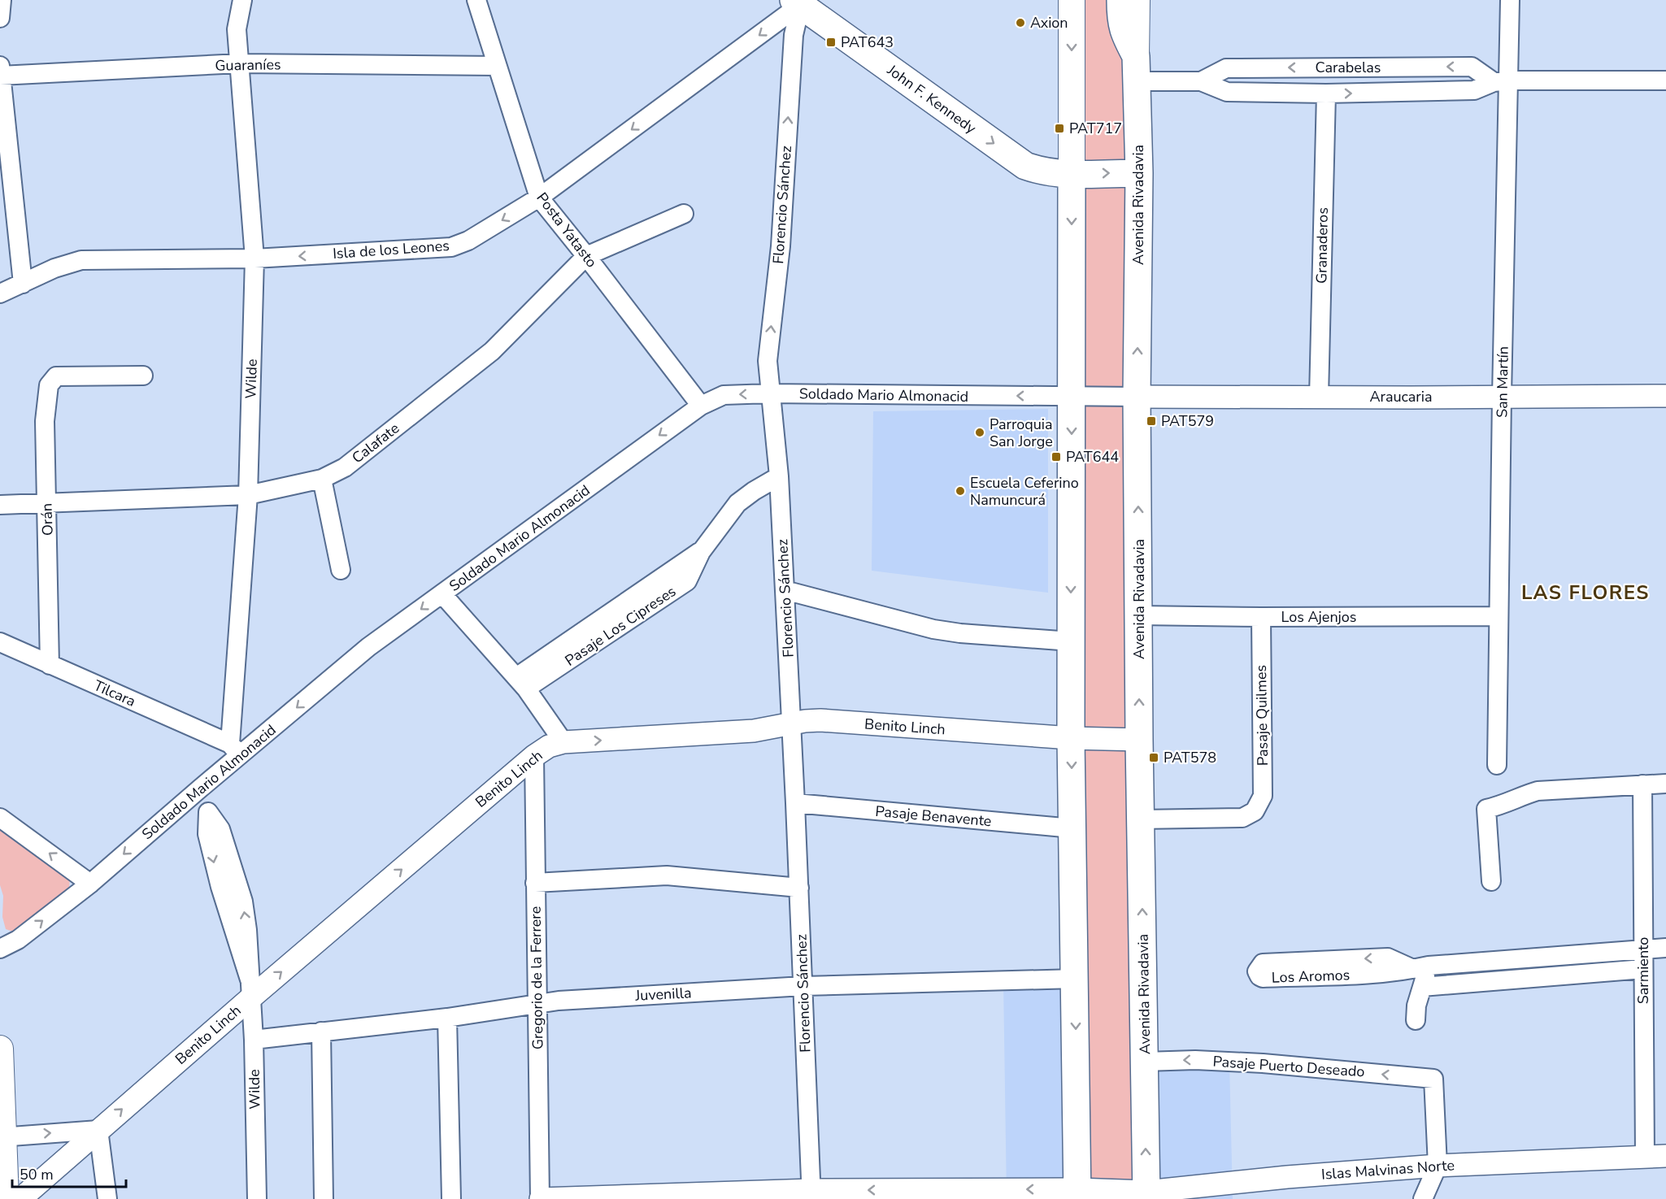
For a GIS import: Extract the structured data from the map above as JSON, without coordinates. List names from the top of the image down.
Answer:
{
  "streets": {
    "main road": ["John F. Kennedy", "Avenida Rivadavia"],
    "street": [
      "Guaraníes",
      "Carabelas",
      "Florencio Sánchez",
      "Posta Yatasto",
      "Granaderos",
      "Isla de los Leones",
      "Wilde",
      "San Martín",
      "Soldado Mario Almonacid",
      "Araucaria",
      "Calafate",
      "Orán",
      "Los Ajenjos",
      "Pasaje Los Cipreses",
      "Tilcara",
      "Pasaje Quilmes",
      "Benito Linch",
      "Pasaje Benavente",
      "Sarmiento",
      "Los Aromos",
      "Gregorio de la Ferrere",
      "Juvenilla",
      "Pasaje Puerto Deseado",
      "Islas Malvinas Norte"
    ]
  },
  "crossings": [
    ["Guaraníes", "Posta Yatasto"],
    ["Guaraníes", "Wilde"],
    ["Carabelas", "Avenida Rivadavia"],
    ["Carabelas", "Granaderos"],
    ["Carabelas", "San Martín"],
    ["John F. Kennedy", "Florencio Sánchez"],
    ["John F. Kennedy", "Avenida Rivadavia"],
    ["John F. Kennedy", "Isla de los Leones"],
    ["Florencio Sánchez", "Isla de los Leones"],
    ["Florencio Sánchez", "Soldado Mario Almonacid"],
    ["Florencio Sánchez", "Pasaje Los Cipreses"],
    ["Florencio Sánchez", "Benito Linch"],
    ["Florencio Sánchez", "Pasaje Benavente"],
    ["Florencio Sánchez", "Juvenilla"],
    ["Florencio Sánchez", "Islas Malvinas Norte"],
    ["Avenida Rivadavia", "Soldado Mario Almonacid"],
    ["Avenida Rivadavia", "Araucaria"],
    ["Avenida Rivadavia", "Los Ajenjos"],
    ["Avenida Rivadavia", "Pasaje Quilmes"],
    ["Avenida Rivadavia", "Benito Linch"],
    ["Avenida Rivadavia", "Pasaje Puerto Deseado"],
    ["Avenida Rivadavia", "Islas Malvinas Norte"],
    ["Posta Yatasto", "Isla de los Leones"],
    ["Posta Yatasto", "Soldado Mario Almonacid"],
    ["Posta Yatasto", "Calafate"],
    ["Granaderos", "Araucaria"],
    ["Isla de los Leones", "Wilde"],
    ["Wilde", "Soldado Mario Almonacid"],
    ["Wilde", "Calafate"],
    ["Wilde", "Tilcara"],
    ["Wilde", "Benito Linch"],
    ["Wilde", "Juvenilla"],
    ["San Martín", "Araucaria"],
    ["San Martín", "Los Ajenjos"],
    ["Soldado Mario Almonacid", "Araucaria"],
    ["Soldado Mario Almonacid", "Tilcara"],
    ["Calafate", "Orán"],
    ["Orán", "Tilcara"],
    ["Los Ajenjos", "Pasaje Quilmes"],
    ["Benito Linch", "Gregorio de la Ferrere"],
    ["Sarmiento", "Los Aromos"],
    ["Sarmiento", "Islas Malvinas Norte"],
    ["Gregorio de la Ferrere", "Juvenilla"],
    ["Gregorio de la Ferrere", "Islas Malvinas Norte"],
    ["Pasaje Puerto Deseado", "Islas Malvinas Norte"]
  ],
  "one_way": ["John F. Kennedy", "Isla de los Leones", "Benito Linch"],
  "districts": ["LAS FLORES"],
  "places": {
    "other": ["Axion", "Parroquia San Jorge", "Escuela Ceferino Namuncurá"],
    "transit": [
      "PAT643",
      "PAT717",
      "PAT579",
      "PAT644",
      "PAT578"
    ]
  },
  "scale_bar": "50 m"
}
